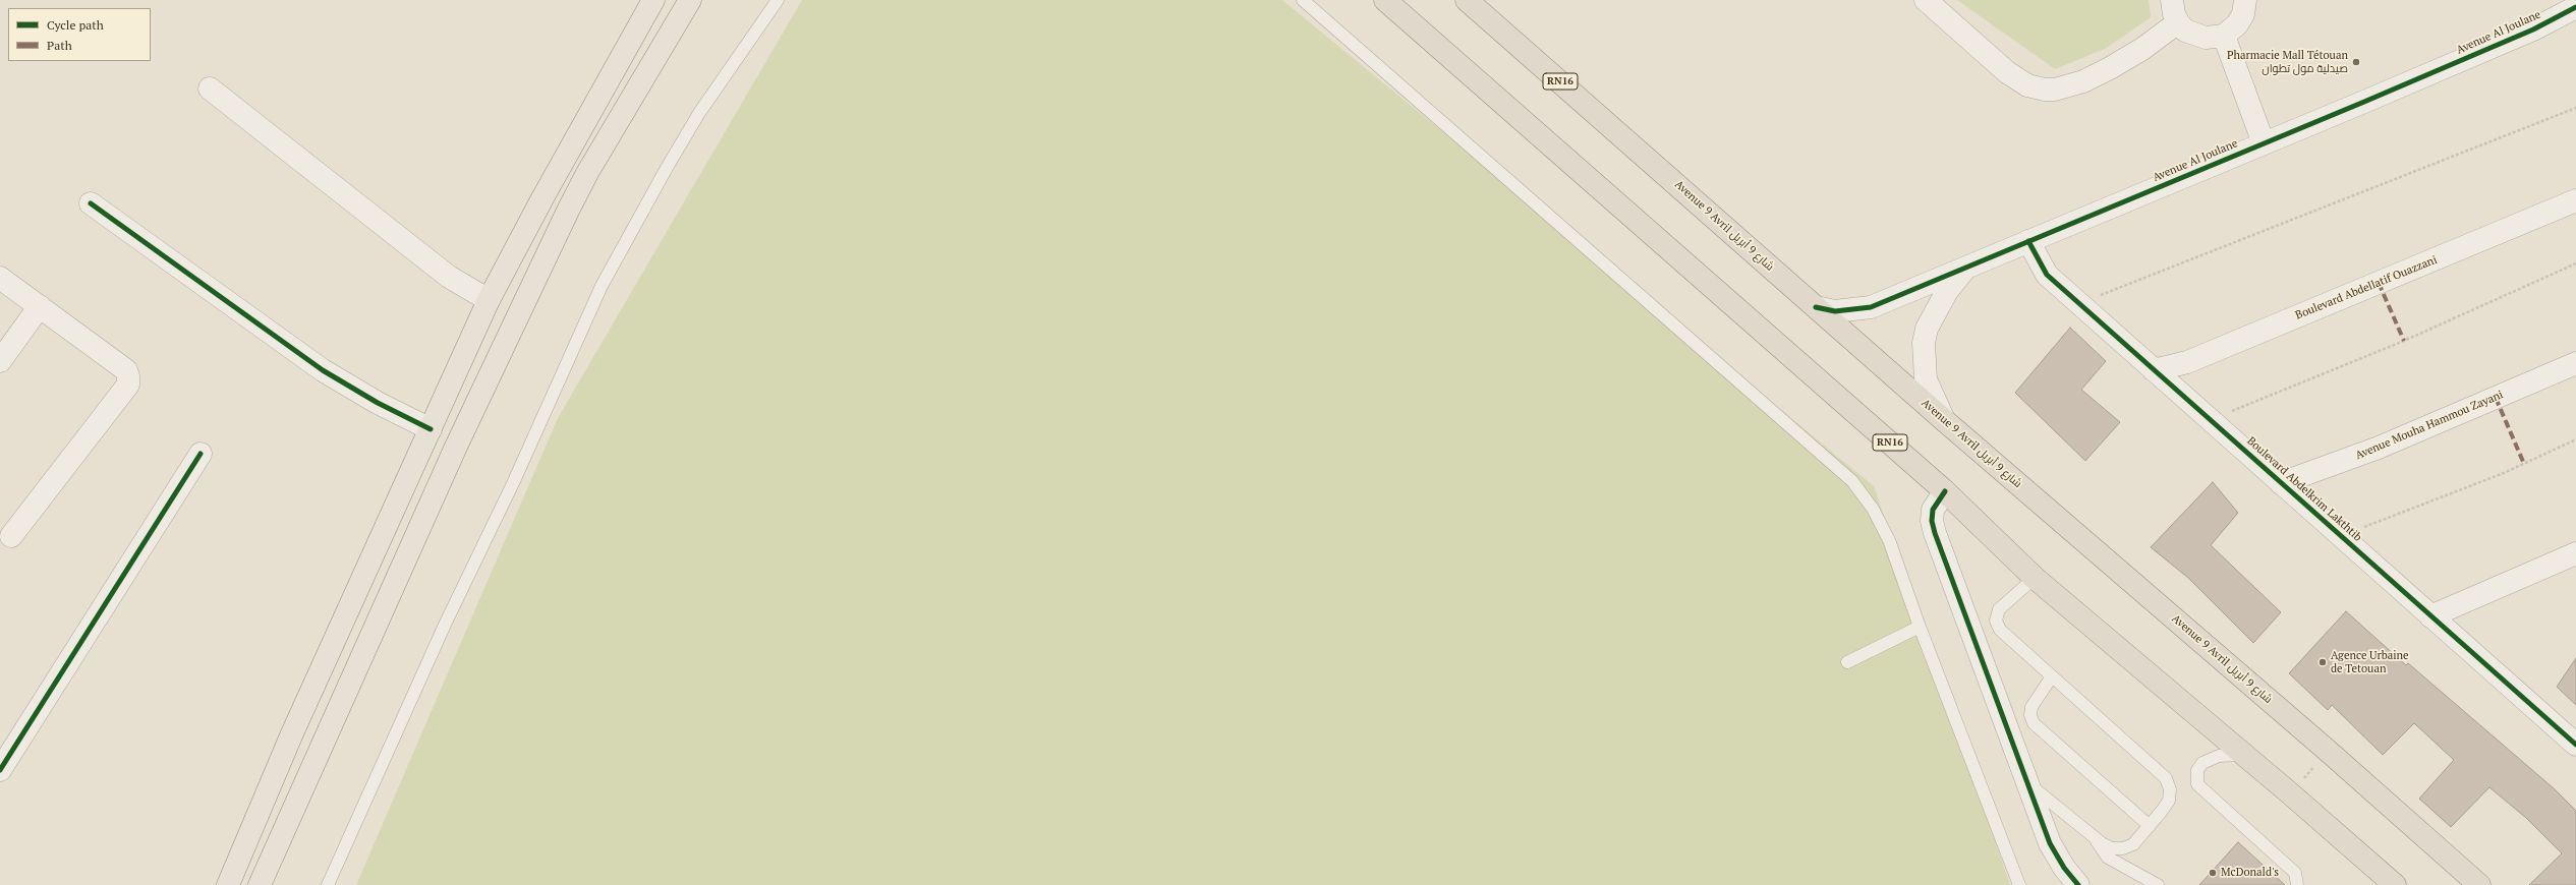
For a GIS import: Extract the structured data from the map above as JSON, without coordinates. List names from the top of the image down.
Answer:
{
  "streets": {
    "highway": ["RN16", "Avenue 9 Avril شارع 9 أبريل"],
    "street": [
      "Avenue Al Joulane",
      "Boulevard Abdellatif Ouazzani",
      "Avenue Mouha Hammou Zayani",
      "Boulevard Abdelkrim Lakthtib"
    ]
  },
  "crossings": [
    ["Avenue Al Joulane", "Avenue 9 Avril شارع 9 أبريل"],
    ["Avenue Al Joulane", "Boulevard Abdelkrim Lakthtib"],
    ["Boulevard Abdellatif Ouazzani", "Boulevard Abdelkrim Lakthtib"],
    ["Avenue Mouha Hammou Zayani", "Boulevard Abdelkrim Lakthtib"]
  ],
  "places": ["Pharmacie Mall Tétouan صيدلية مول تطوان", "Agence Urbaine de Tetouan", "McDonald's"],
  "legend": ["Cycle path", "Path"]
}
